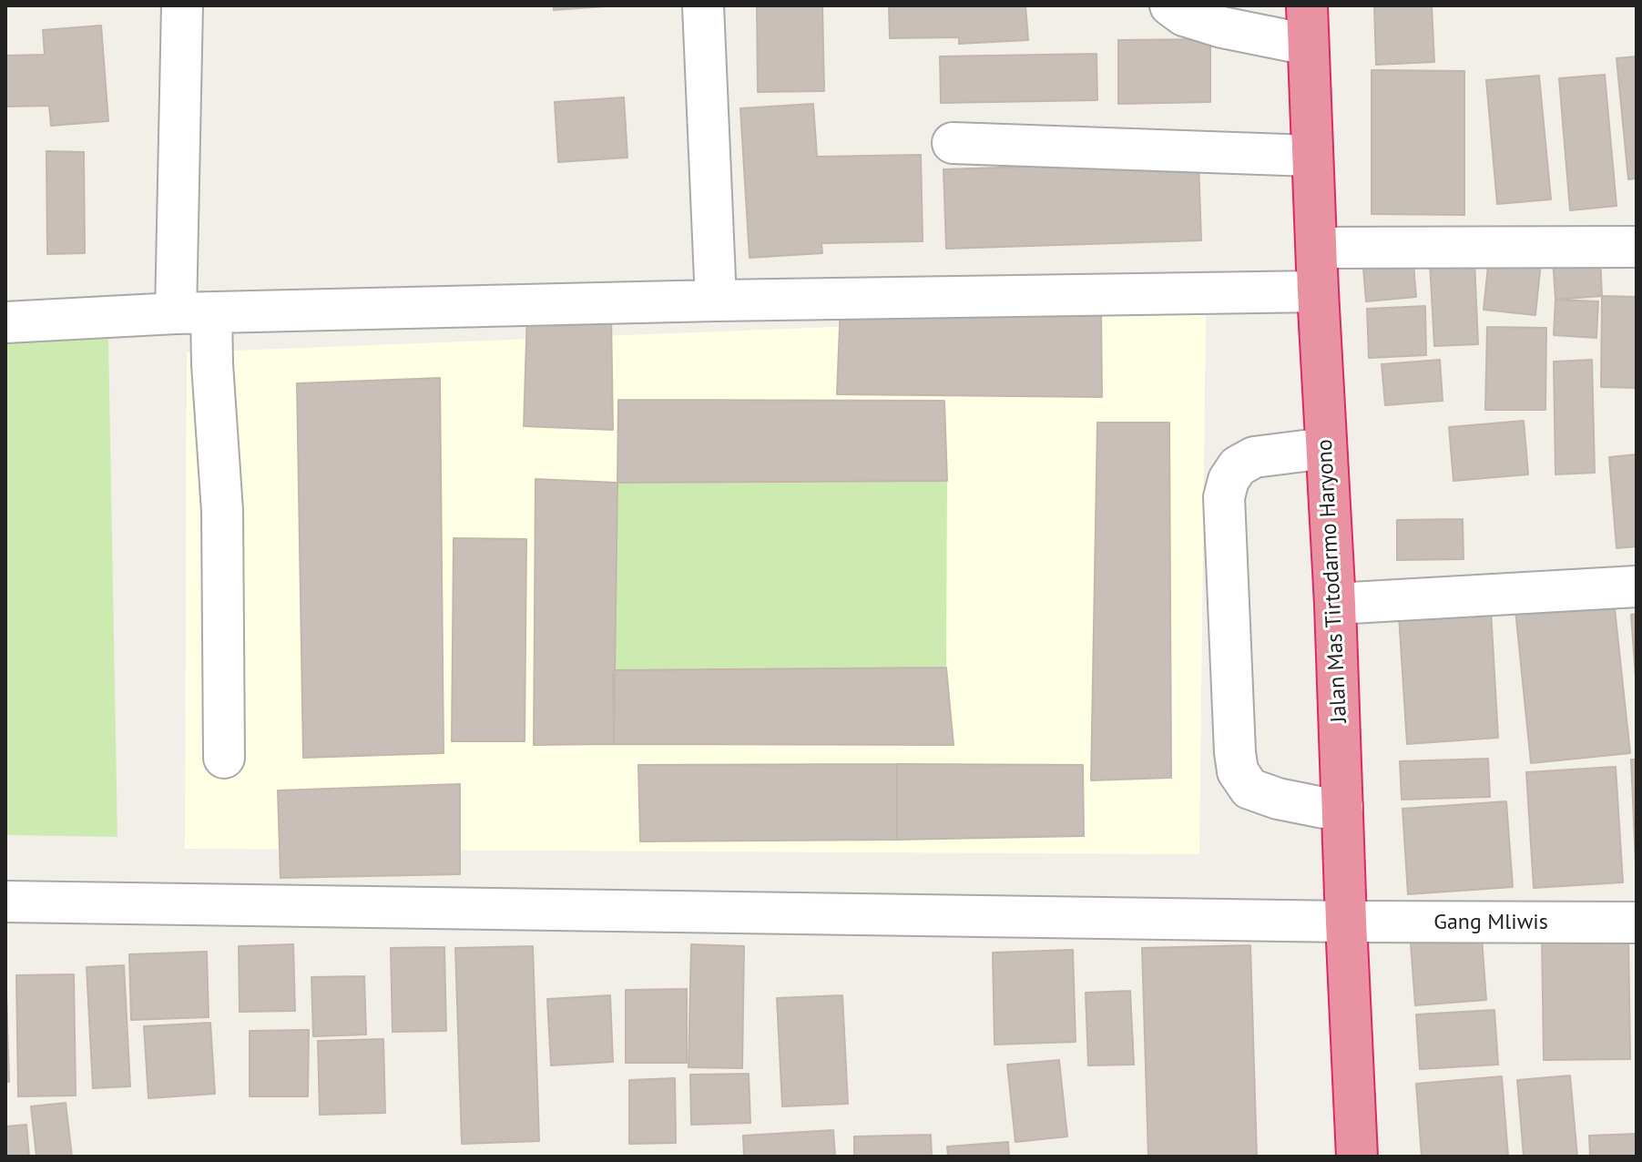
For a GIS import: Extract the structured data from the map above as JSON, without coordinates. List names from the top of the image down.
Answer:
{
  "streets": {
    "highway": ["Jalan Mas Tirtodarmo Haryono"],
    "street": ["Gang Mliwis"]
  },
  "crossings": [
    ["Jalan Mas Tirtodarmo Haryono", "Gang Mliwis"]
  ]
}
